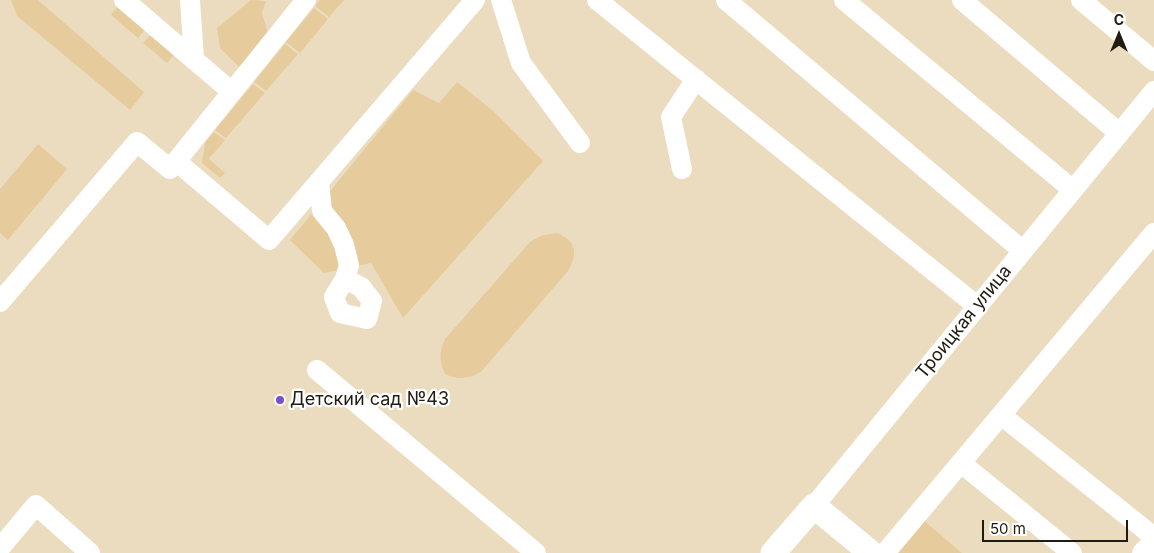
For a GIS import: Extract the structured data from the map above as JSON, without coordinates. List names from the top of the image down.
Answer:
{
  "streets": {
    "main road": ["Троицкая улица"]
  },
  "places": ["Детский сад №43"],
  "scale_bar": "50 m",
  "north": "top"
}
